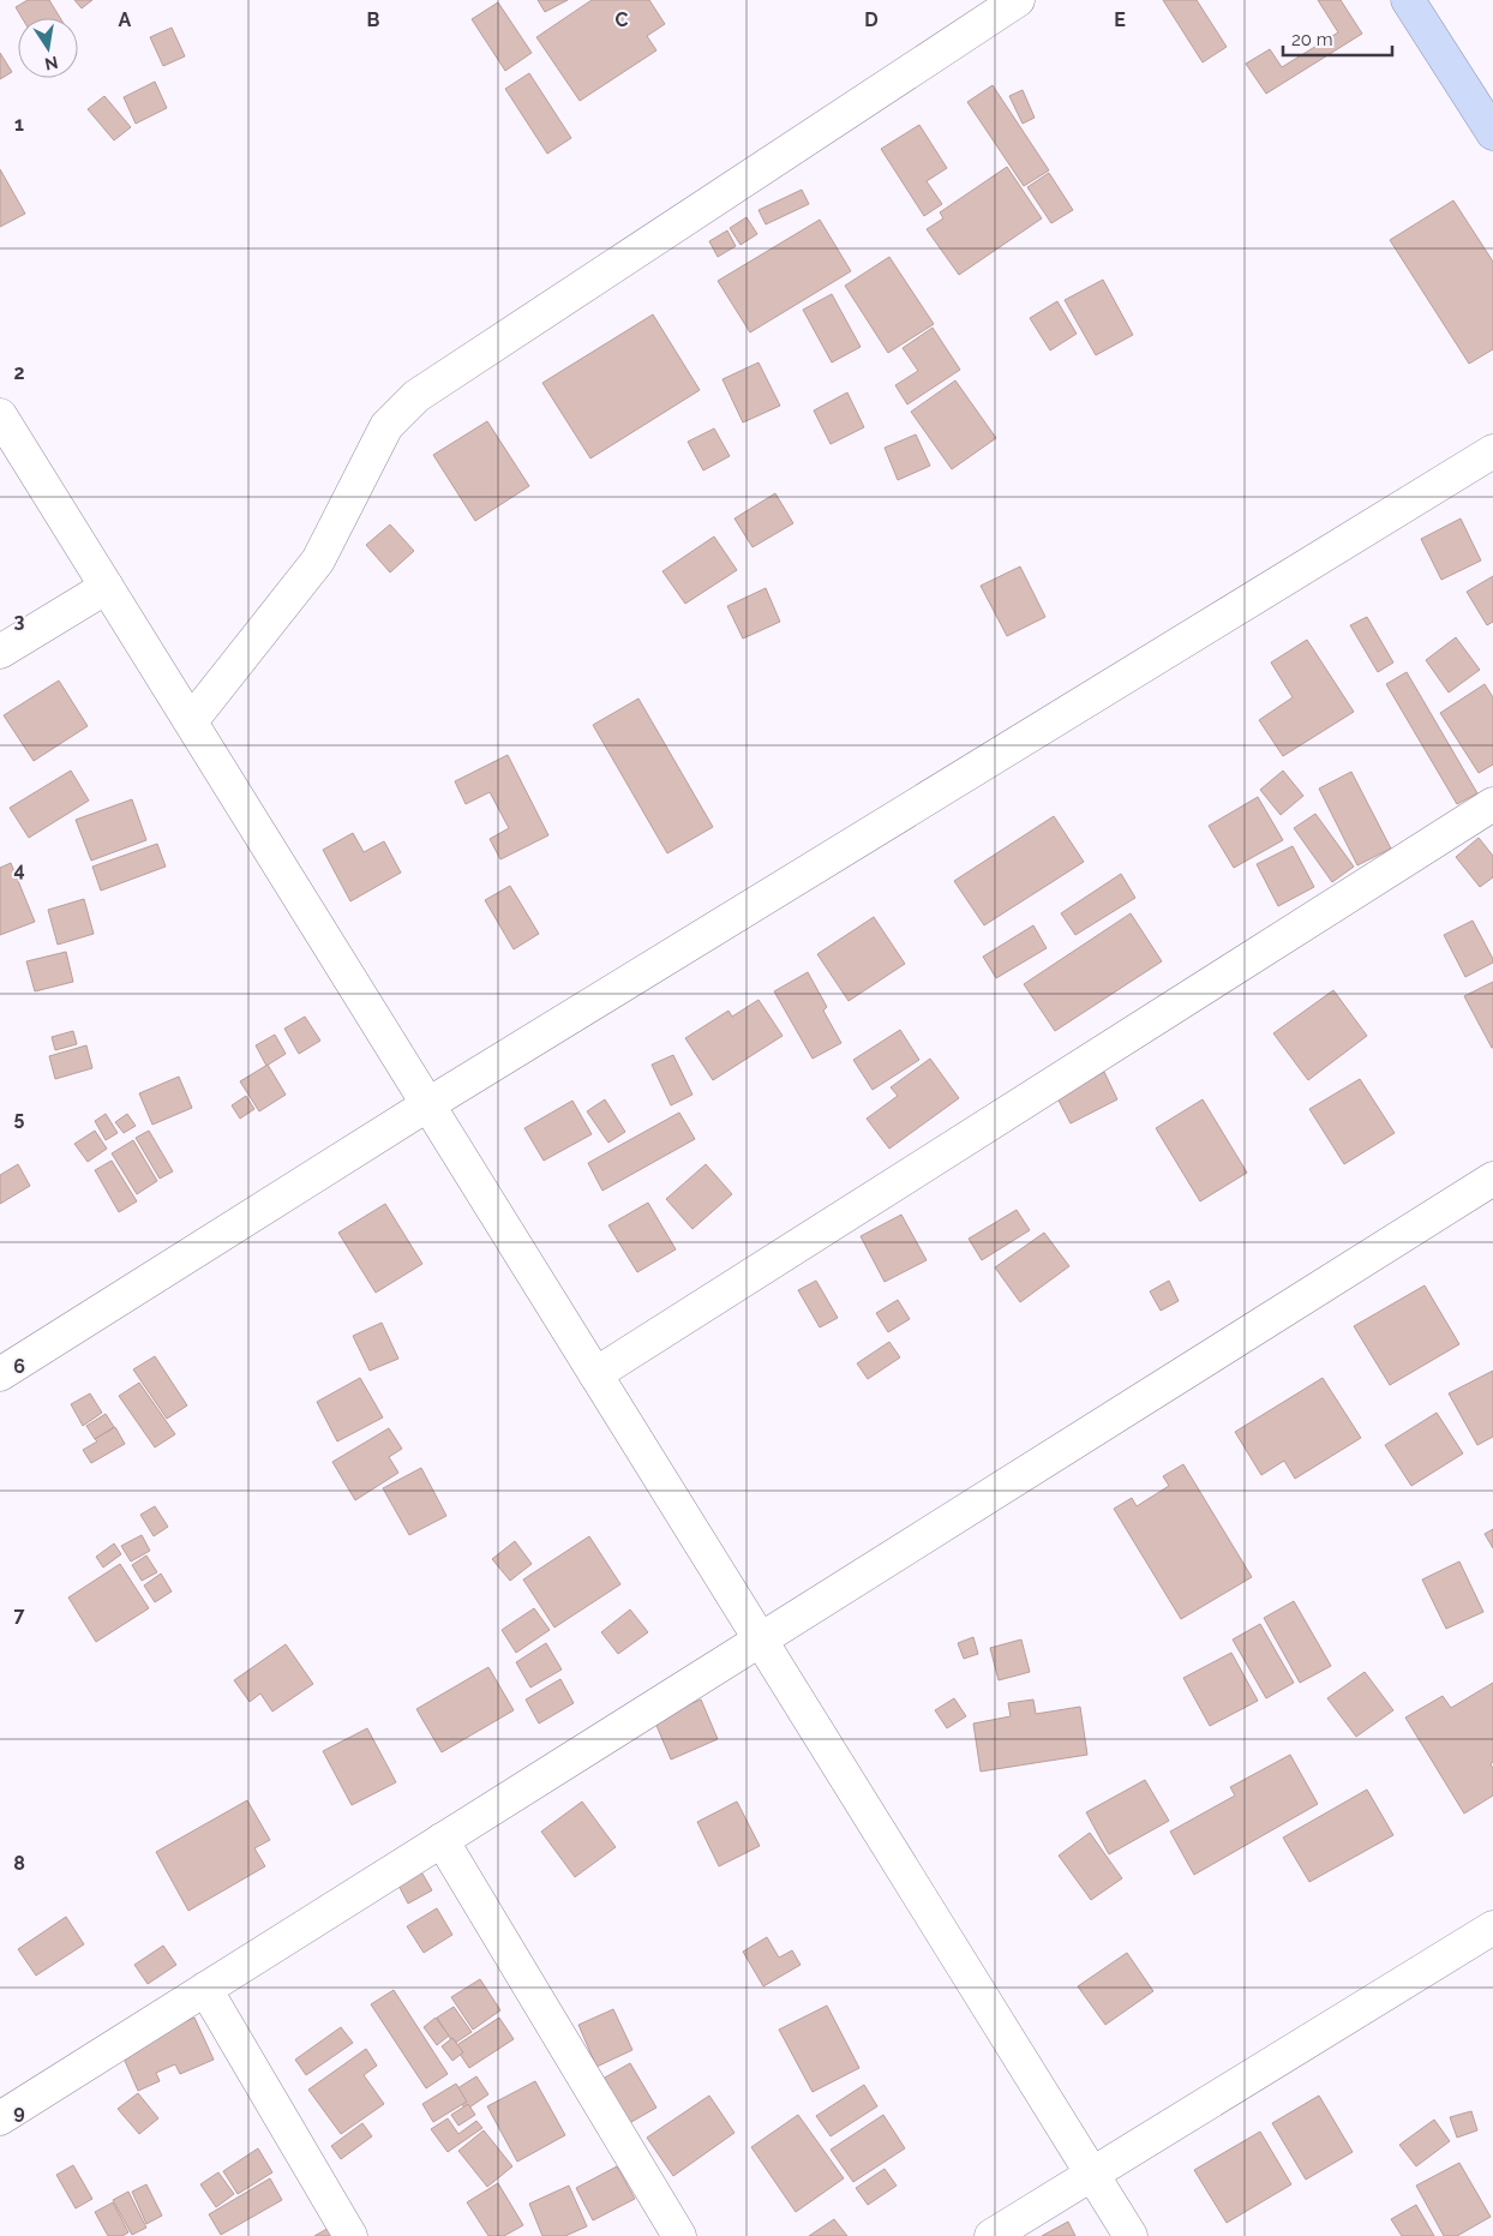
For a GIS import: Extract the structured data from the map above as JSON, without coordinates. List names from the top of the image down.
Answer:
{
  "scale_bar": "20 m",
  "north": "bottom",
  "grid": {
    "columns": [
      "A",
      "B",
      "C",
      "D",
      "E"
    ],
    "rows": [
      "1",
      "2",
      "3",
      "4",
      "5",
      "6",
      "7",
      "8",
      "9"
    ]
  }
}
